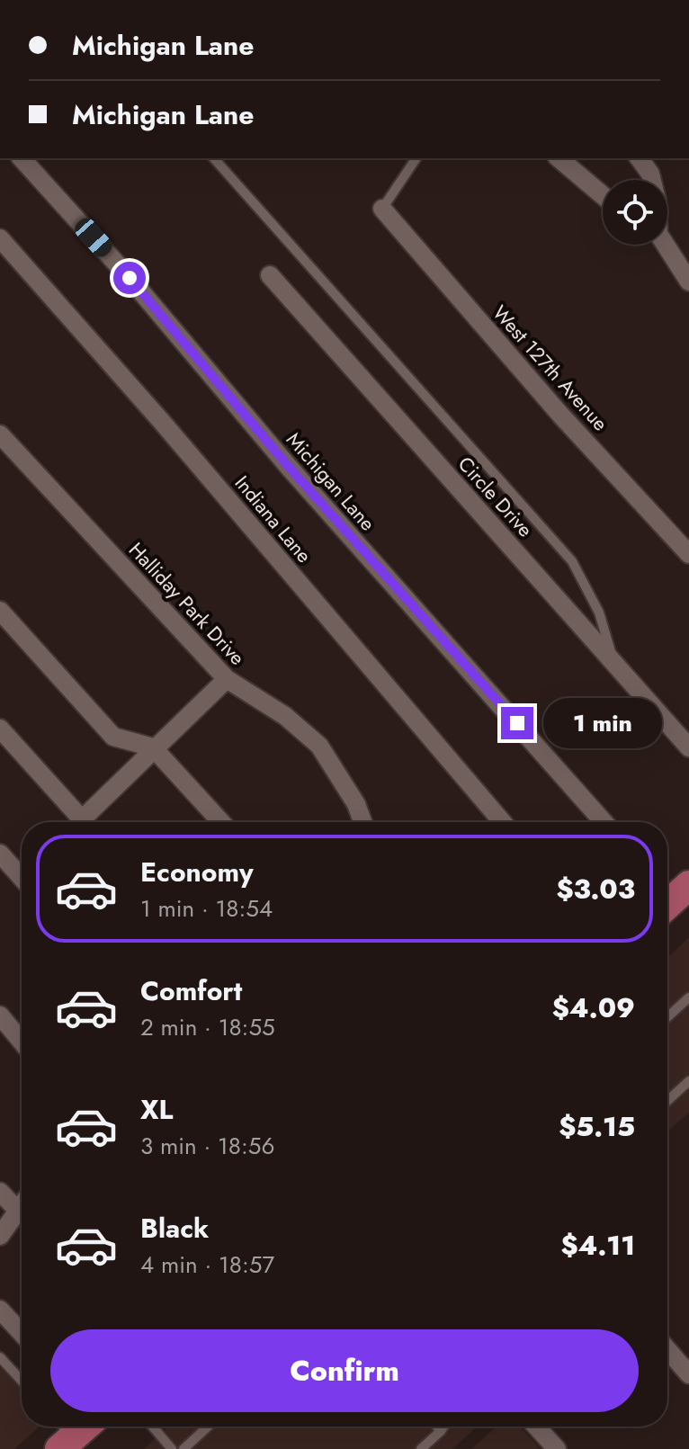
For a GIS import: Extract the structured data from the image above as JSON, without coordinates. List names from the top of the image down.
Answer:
{
  "streets": {
    "street": [
      "West 127th Avenue",
      "Michigan Lane",
      "Circle Drive",
      "Indiana Lane",
      "Halliday Park Drive"
    ]
  },
  "page": {
    "banner": ["Michigan Lane", "Michigan Lane"],
    "bubble": "1 min",
    "list": [
      {
        "name": "Economy",
        "note": "1 min · 18:54",
        "value": "$3.03"
      },
      {
        "name": "Comfort",
        "note": "2 min · 18:55",
        "value": "$4.09"
      },
      {
        "name": "XL",
        "note": "3 min · 18:56",
        "value": "$5.15"
      },
      {
        "name": "Black",
        "note": "4 min · 18:57",
        "value": "$4.11"
      }
    ],
    "buttons": "Confirm"
  }
}
